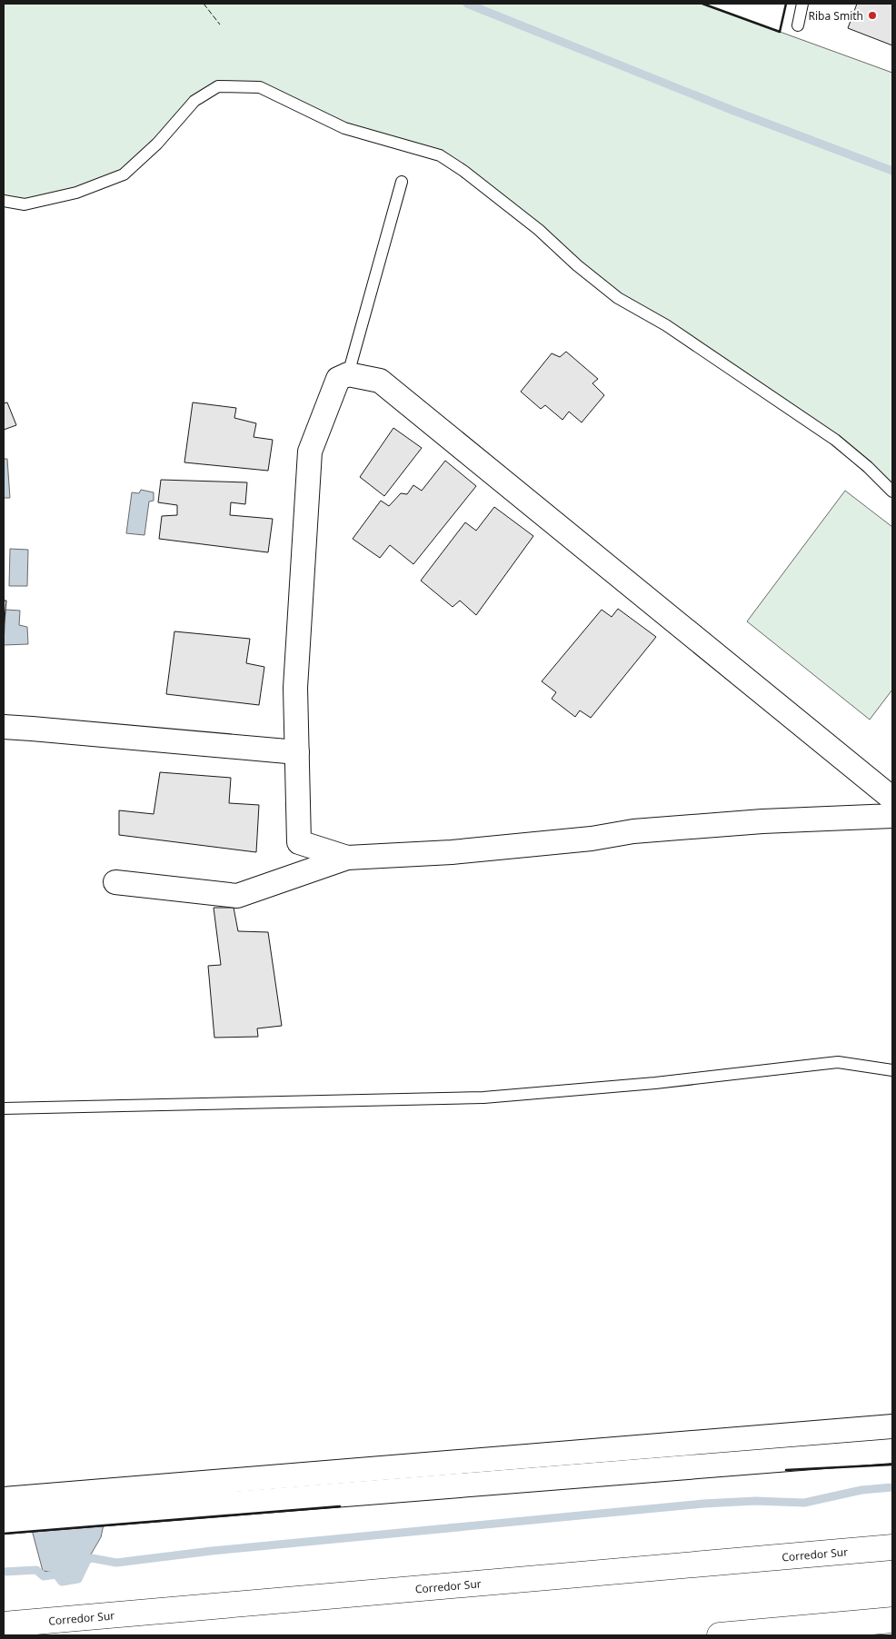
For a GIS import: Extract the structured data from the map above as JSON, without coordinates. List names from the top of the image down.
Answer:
{
  "streets": {
    "highway": ["Corredor Sur"]
  },
  "places": ["Riba Smith"]
}
